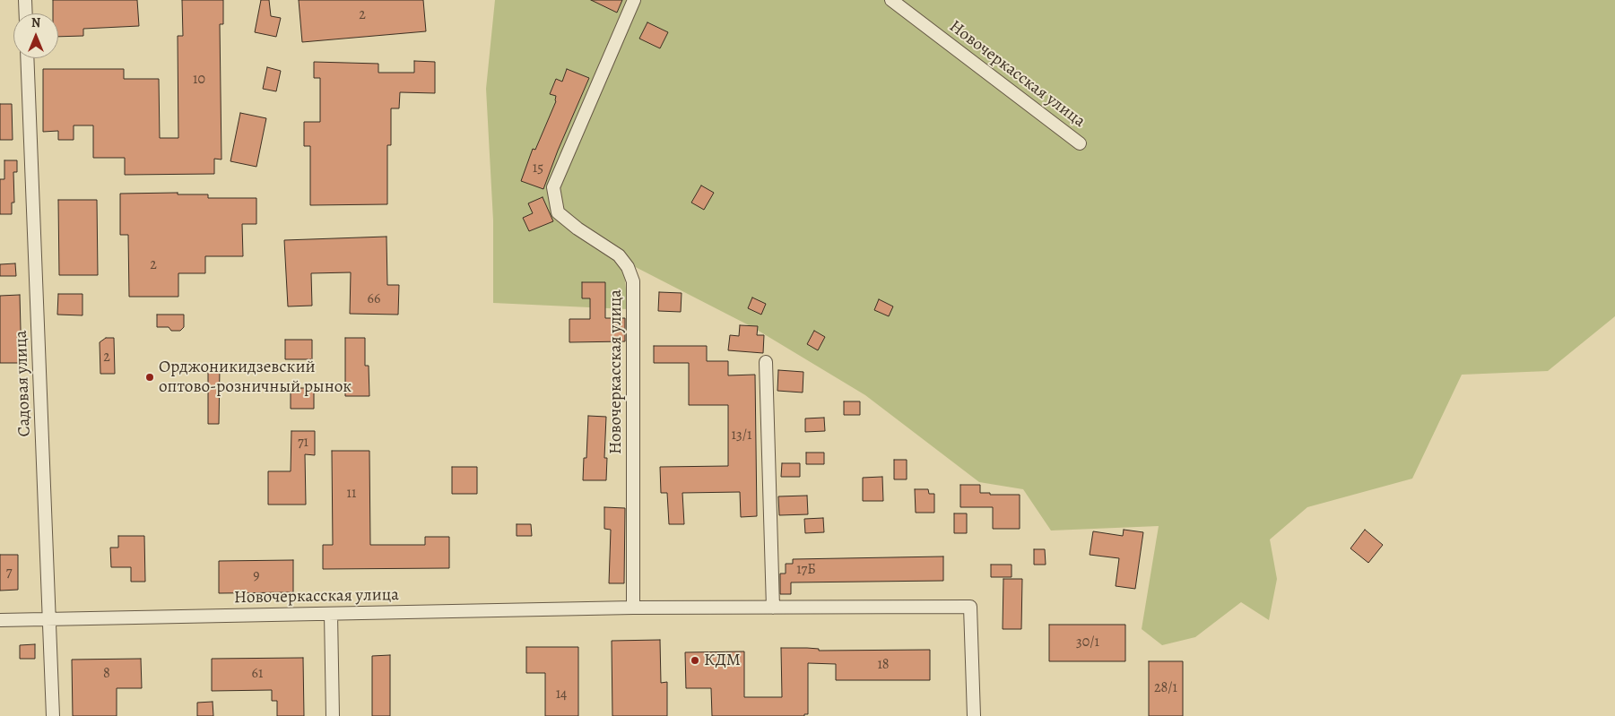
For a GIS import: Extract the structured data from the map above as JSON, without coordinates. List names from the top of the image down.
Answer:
{
  "streets": {
    "street": ["Новочеркасская улица", "Садовая улица"]
  },
  "crossings": [
    ["Новочеркасская улица", "Садовая улица"]
  ],
  "places": ["Орджоникидзевский оптово-розничный рынок", "КДМ"],
  "house_numbers": [
    "2",
    "10",
    "15",
    "2",
    "66",
    "2",
    "13/1",
    "71",
    "11",
    "17Б",
    "7",
    "9",
    "30/1",
    "18",
    "8",
    "61",
    "28/1",
    "14"
  ],
  "north": "top"
}
